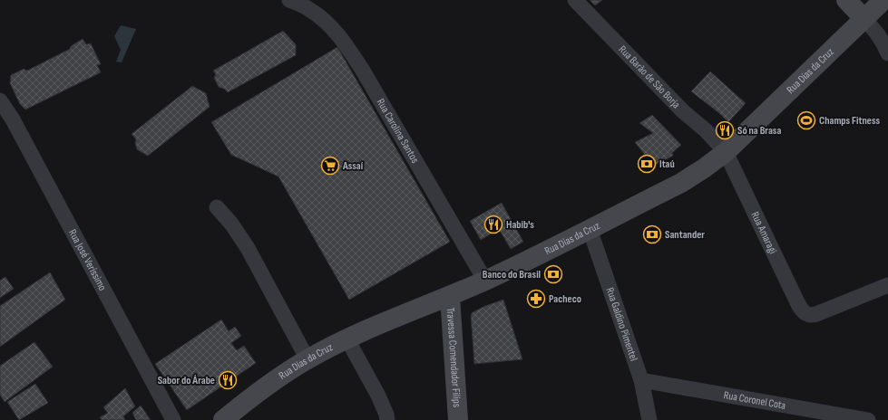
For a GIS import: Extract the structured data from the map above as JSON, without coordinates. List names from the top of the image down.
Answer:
{
  "streets": {
    "street": [
      "Rua Dias da Cruz",
      "Rua Barão de São Borja",
      "Rua Carolina Santos",
      "Rua Amaragi",
      "Rua José Veríssimo",
      "Rua Galdino Pimentel",
      "Travessa Comendador Filips",
      "Rua Coronel Cota"
    ]
  },
  "crossings": [
    ["Rua Dias da Cruz", "Rua Barão de São Borja"],
    ["Rua Dias da Cruz", "Rua Carolina Santos"],
    ["Rua Dias da Cruz", "Rua Amaragi"],
    ["Rua Dias da Cruz", "Rua Galdino Pimentel"],
    ["Rua Dias da Cruz", "Travessa Comendador Filips"],
    ["Rua Barão de São Borja", "Rua Amaragi"],
    ["Rua Galdino Pimentel", "Rua Coronel Cota"]
  ],
  "places": {
    "sports": ["Champs Fitness"],
    "restaurant": ["Só na Brasa", "Habib's", "Sabor do Árabe"],
    "bank": ["Itaú", "Santander", "Banco do Brasil"],
    "supermarket": ["Assaí"],
    "pharmacy": ["Pacheco"]
  }
}
